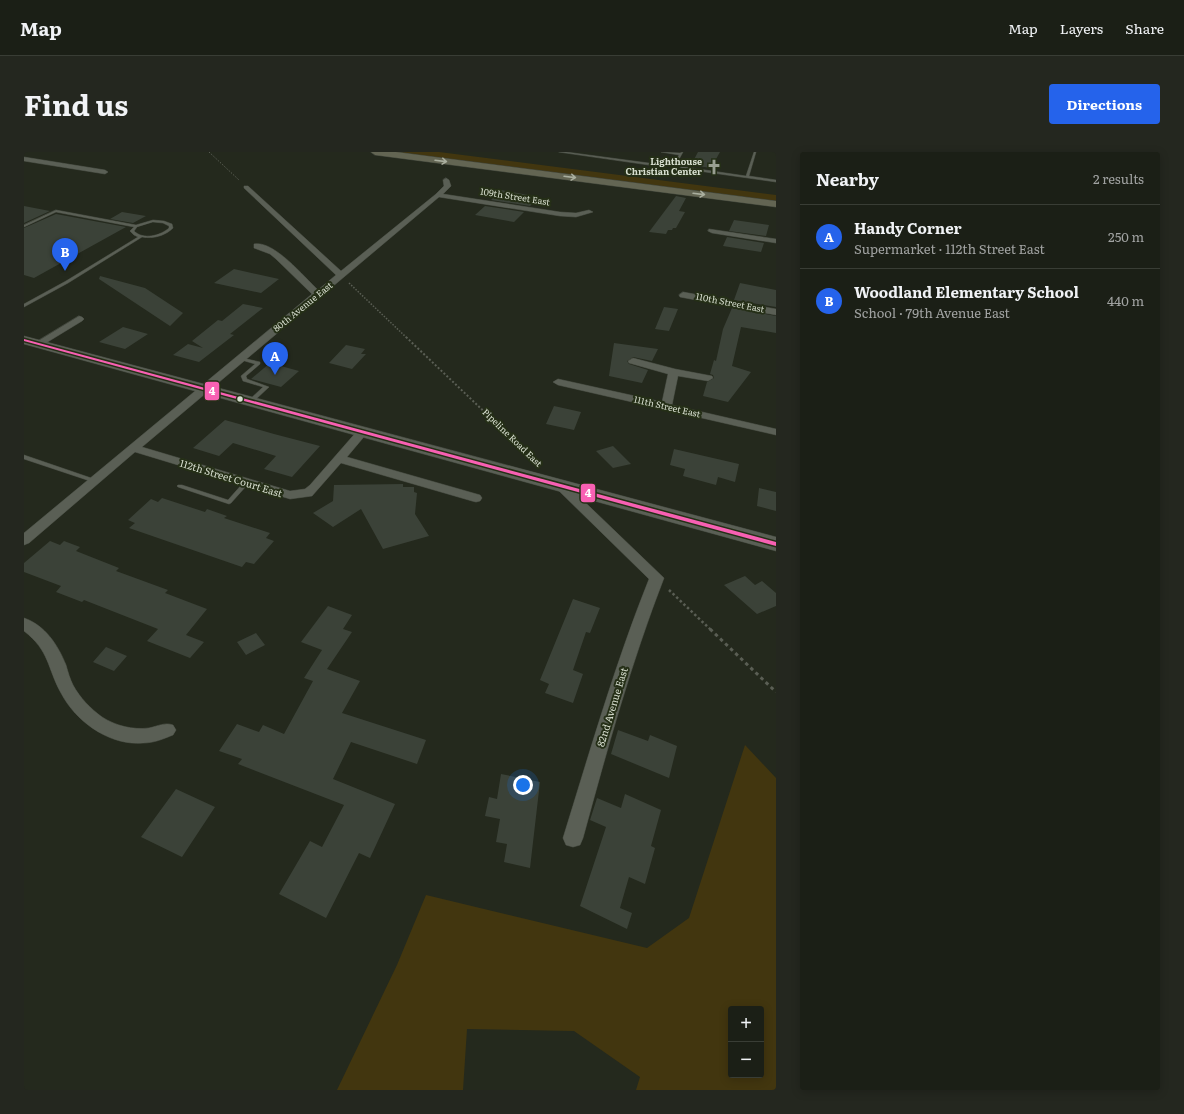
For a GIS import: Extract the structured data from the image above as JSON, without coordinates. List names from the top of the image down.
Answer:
{
  "streets": {
    "street": [
      "109th Street East",
      "110th Street East",
      "80th Avenue East",
      "111th Street East",
      "112th Street Court East",
      "82nd Avenue East"
    ],
    "path": ["Pipeline Road East"]
  },
  "crossings": [
    ["109th Street East", "80th Avenue East"],
    ["80th Avenue East", "Pipeline Road East"],
    ["80th Avenue East", "112th Street Court East"]
  ],
  "places": {
    "church": ["Lighthouse Christian Center"]
  },
  "lines": ["transit line 4"],
  "page": {
    "header": "Map",
    "nav": ["Map", "Layers", "Share"],
    "title": "Find us",
    "buttons": "Directions",
    "heading": ["Nearby", "2 results"],
    "list": [
      {
        "mark": "A",
        "name": "Handy Corner",
        "note": "Supermarket · 112th Street East",
        "value": "250 m"
      },
      {
        "mark": "B",
        "name": "Woodland Elementary School",
        "note": "School · 79th Avenue East",
        "value": "440 m"
      }
    ],
    "pins": ["B", "A"],
    "map_buttons": ["+", "−"]
  }
}
